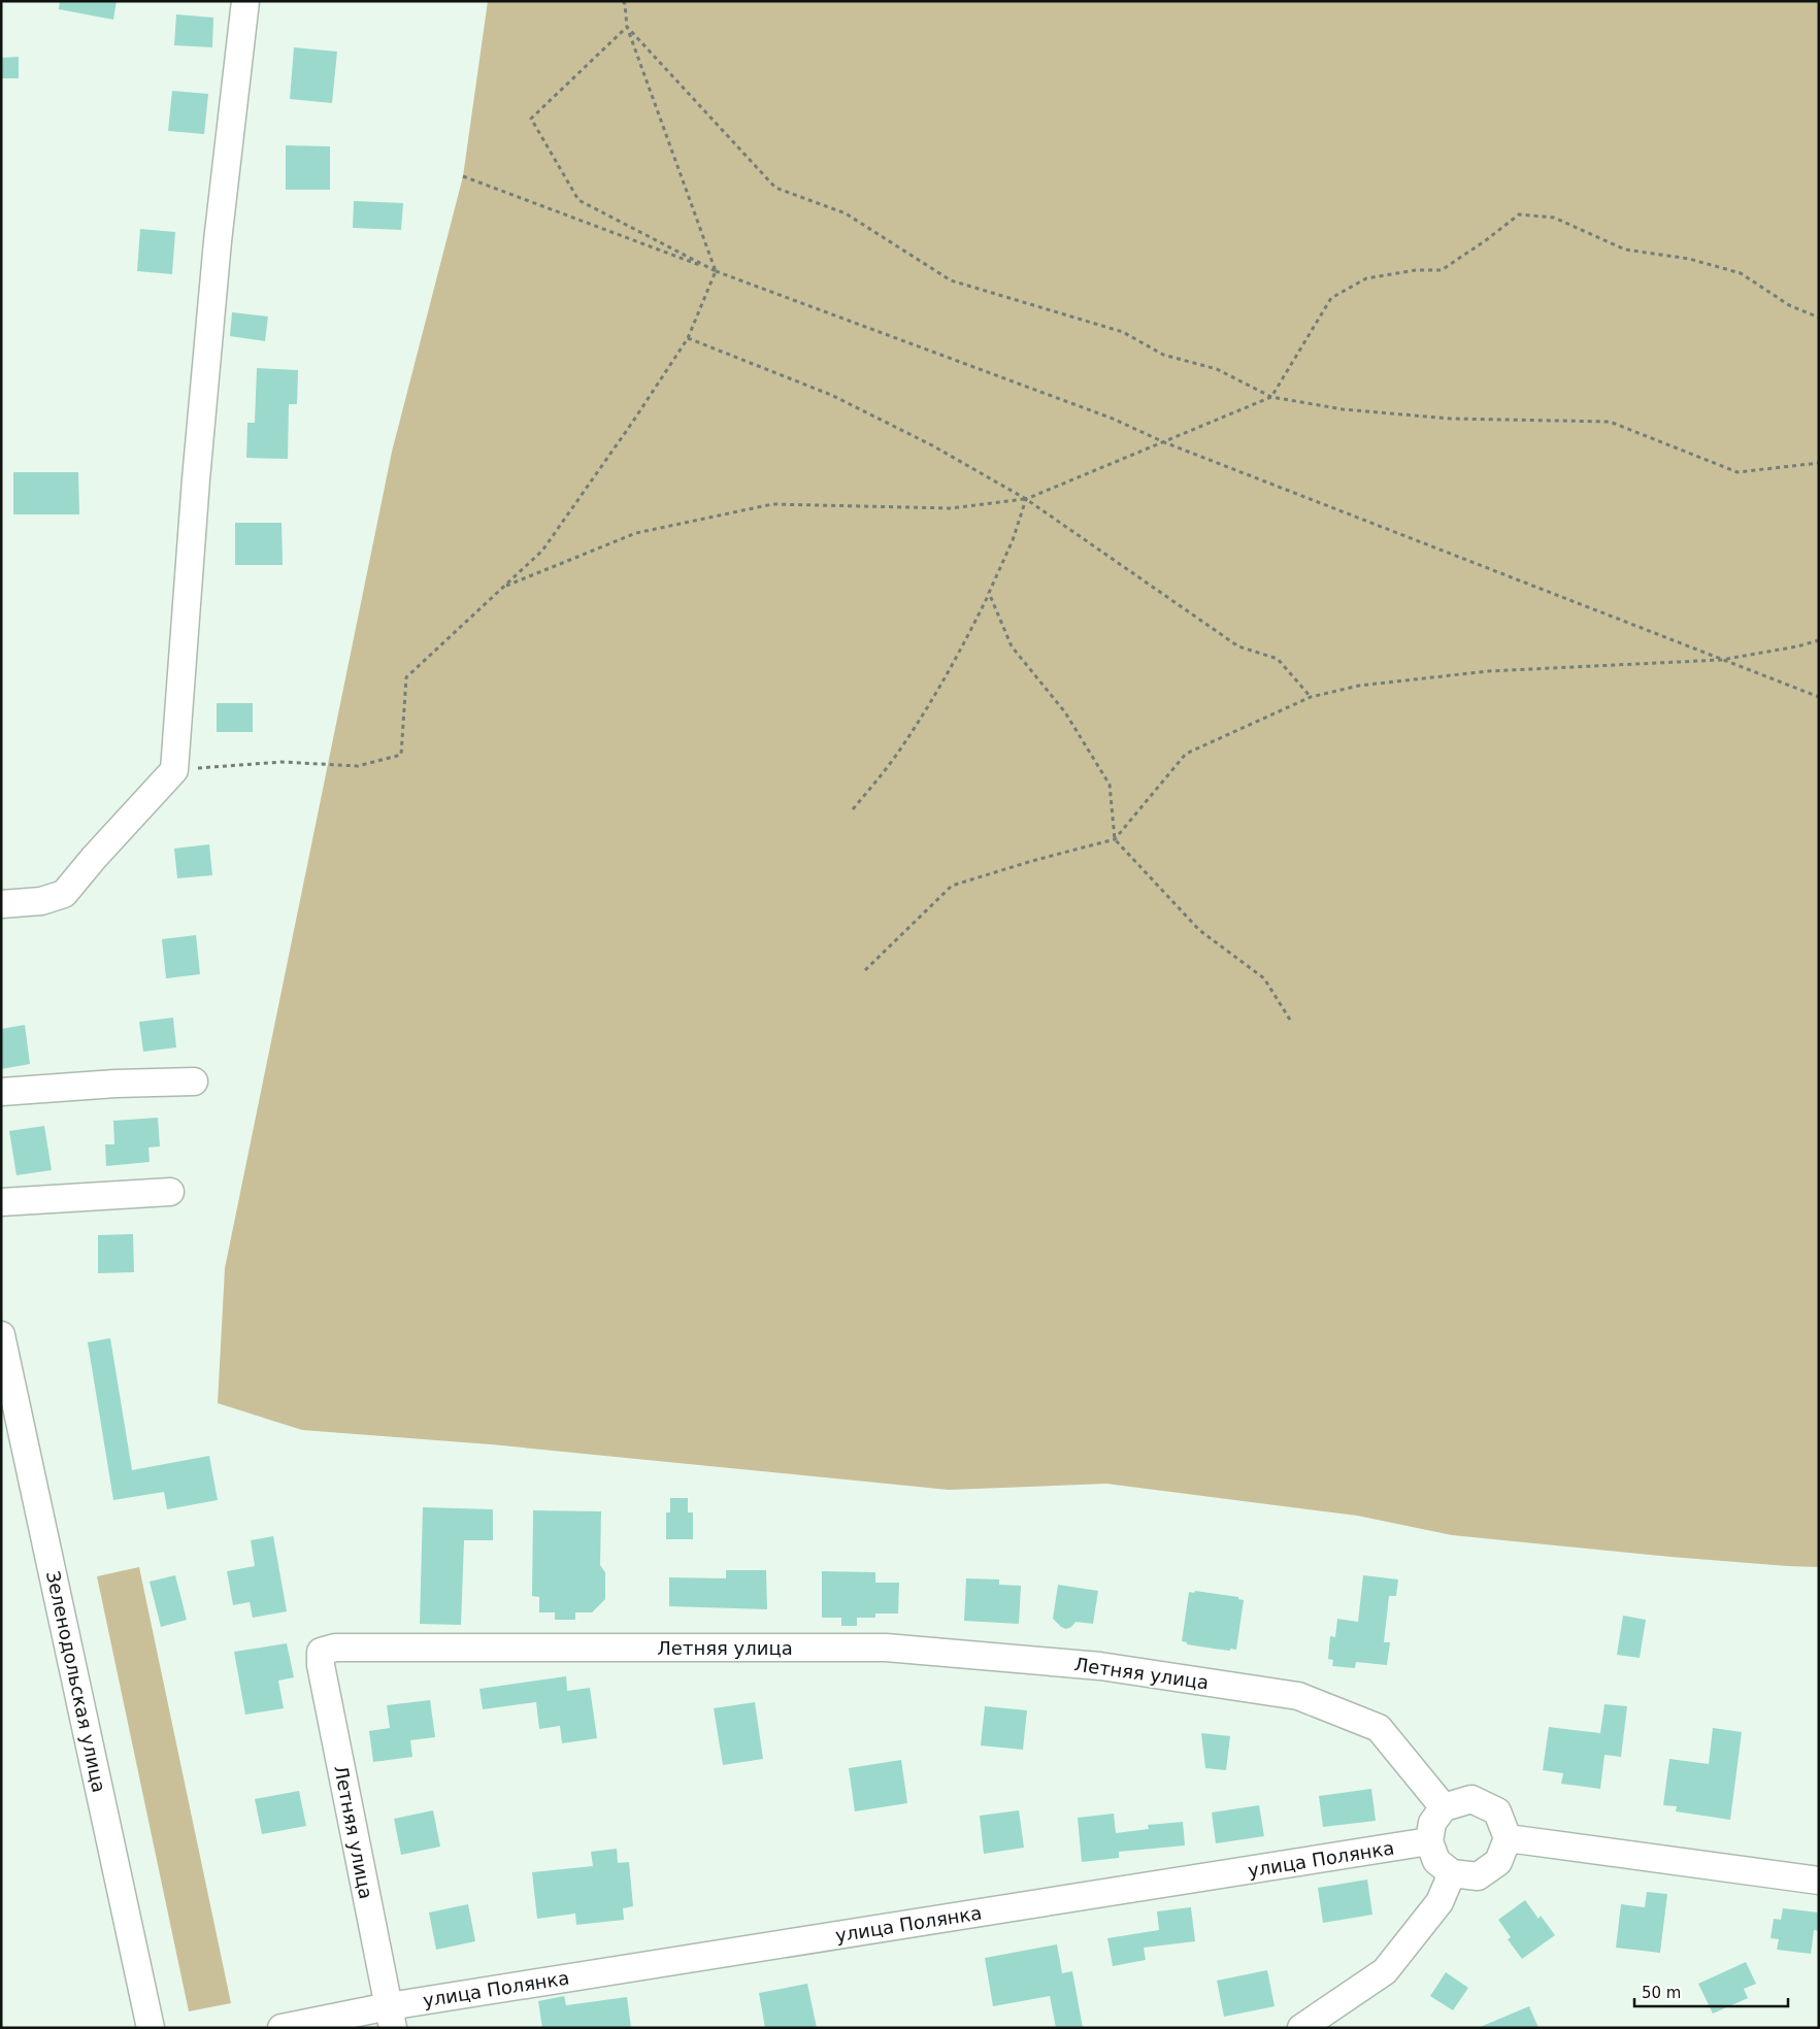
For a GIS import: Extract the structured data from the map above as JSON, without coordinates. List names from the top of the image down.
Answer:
{
  "streets": {
    "street": ["Летняя улица", "Зеленодольская улица", "улица Полянка"]
  },
  "crossings": [
    ["Летняя улица", "улица Полянка"]
  ],
  "scale_bar": "50 m"
}
